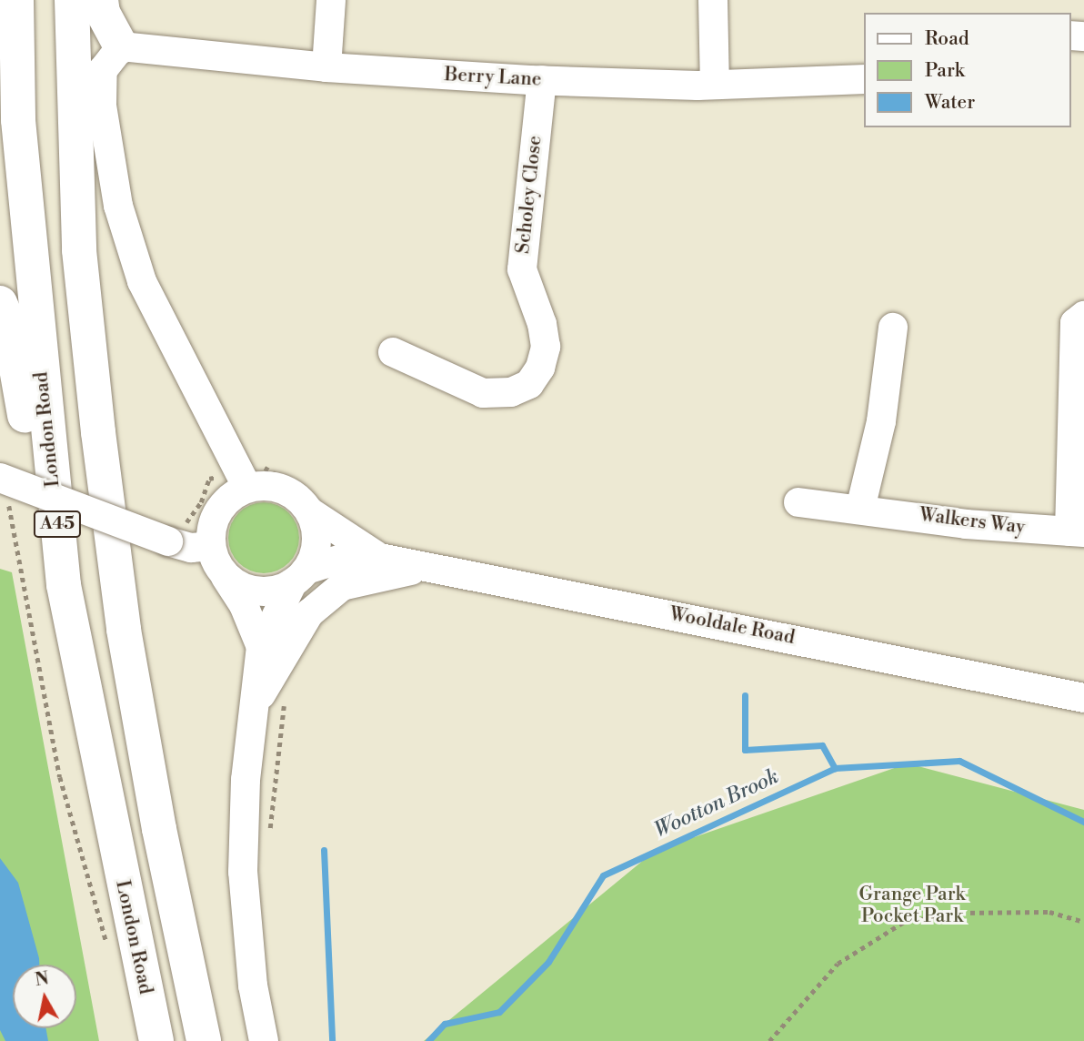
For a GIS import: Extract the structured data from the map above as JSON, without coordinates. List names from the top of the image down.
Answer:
{
  "streets": {
    "highway": ["London Road", "A45"],
    "street": [
      "Berry Lane",
      "Scholey Close",
      "Walkers Way",
      "Wooldale Road"
    ]
  },
  "crossings": [
    ["Berry Lane", "Scholey Close"]
  ],
  "water": ["Wootton Brook"],
  "parks": ["Grange Park Pocket Park"],
  "legend": ["Road", "Park", "Water"],
  "north": "top"
}
